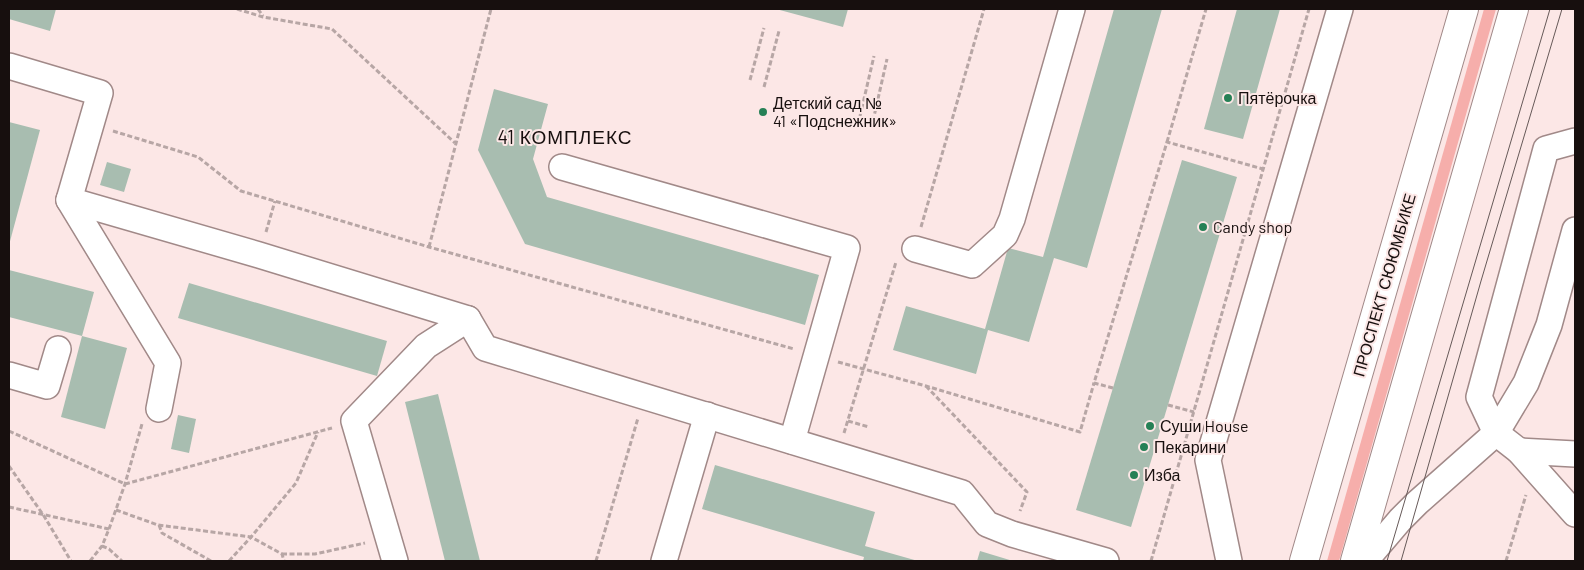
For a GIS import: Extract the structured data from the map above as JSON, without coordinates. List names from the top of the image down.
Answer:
{
  "streets": {
    "main road": ["ПРОСПЕКТ СЮЮМБИКЕ"]
  },
  "districts": ["41 КОМПЛЕКС"],
  "places": [
    "Пятёрочка",
    "Детский сад № 41 «Подснежник»",
    "Candy shop",
    "Суши House",
    "Пекарини",
    "Изба"
  ]
}
